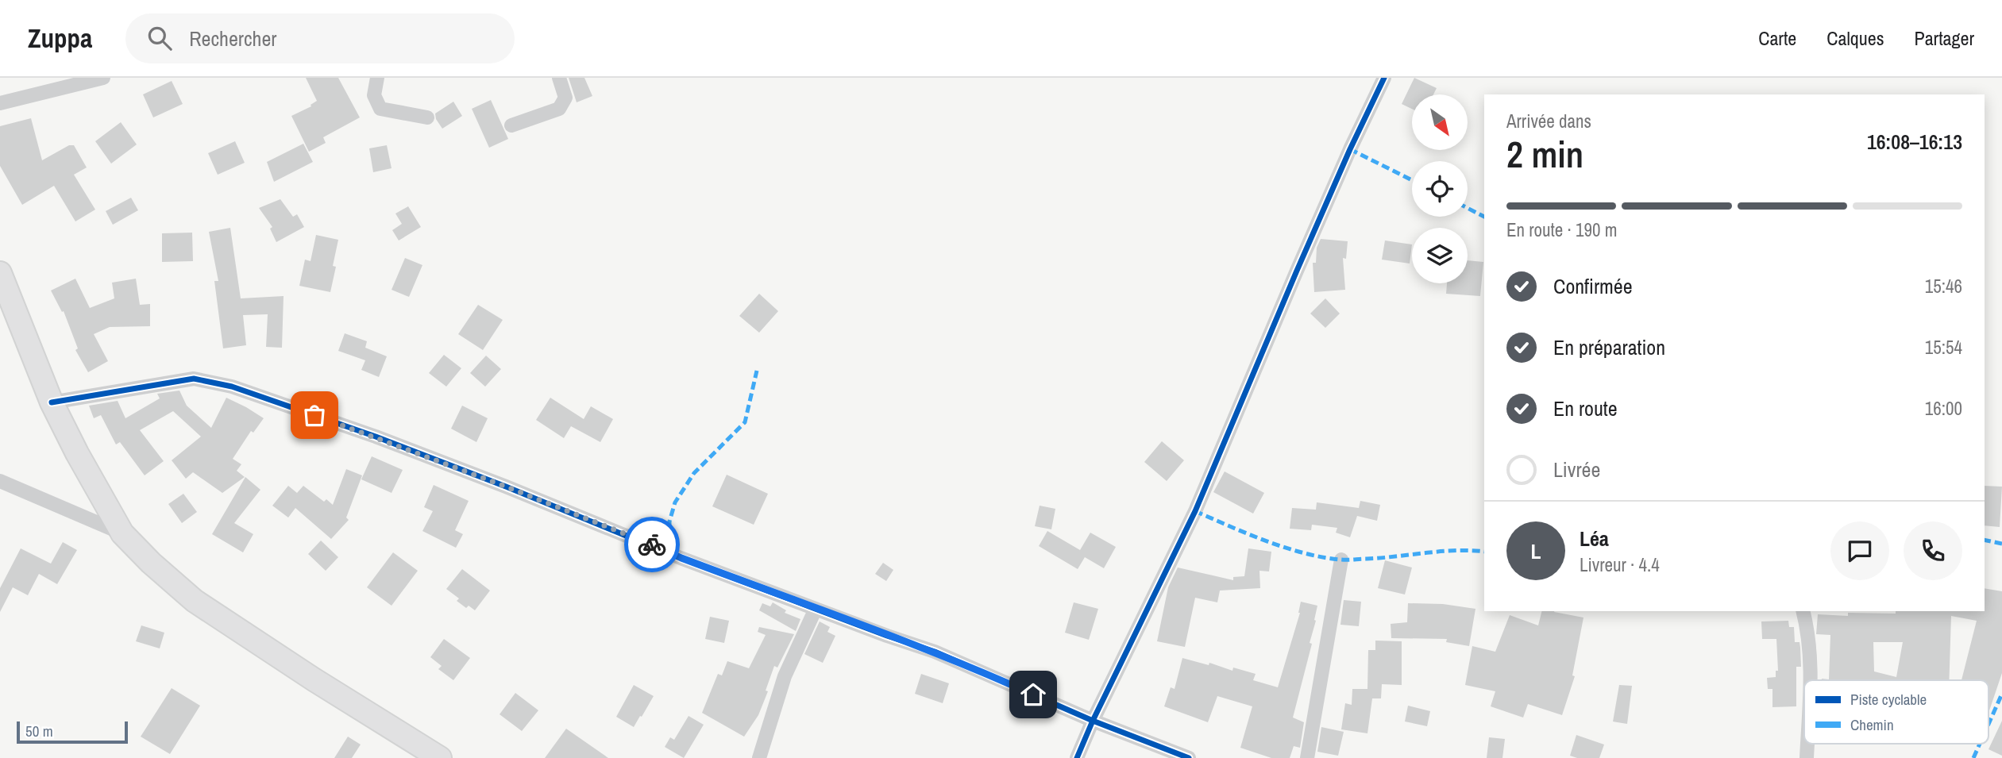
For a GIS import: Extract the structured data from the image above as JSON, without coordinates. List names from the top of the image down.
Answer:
{
  "legend": ["Piste cyclable", "Chemin"],
  "scale_bar": "50 m",
  "north": "bottom right",
  "page": {
    "header": "Zuppa",
    "search": "Rechercher",
    "nav": ["Carte", "Calques", "Partager"],
    "heading": ["2 min", "Arrivée dans", "16:08–16:13"],
    "panel": ["Léa", "Livreur · 4.4"],
    "bar": "En route · 190 m",
    "list": [
      ["Confirmée", "15:46"],
      ["En préparation", "15:54"],
      ["En route", "16:00"],
      "Livrée"
    ],
    "round": "L",
    "scale": "50 m"
  }
}
